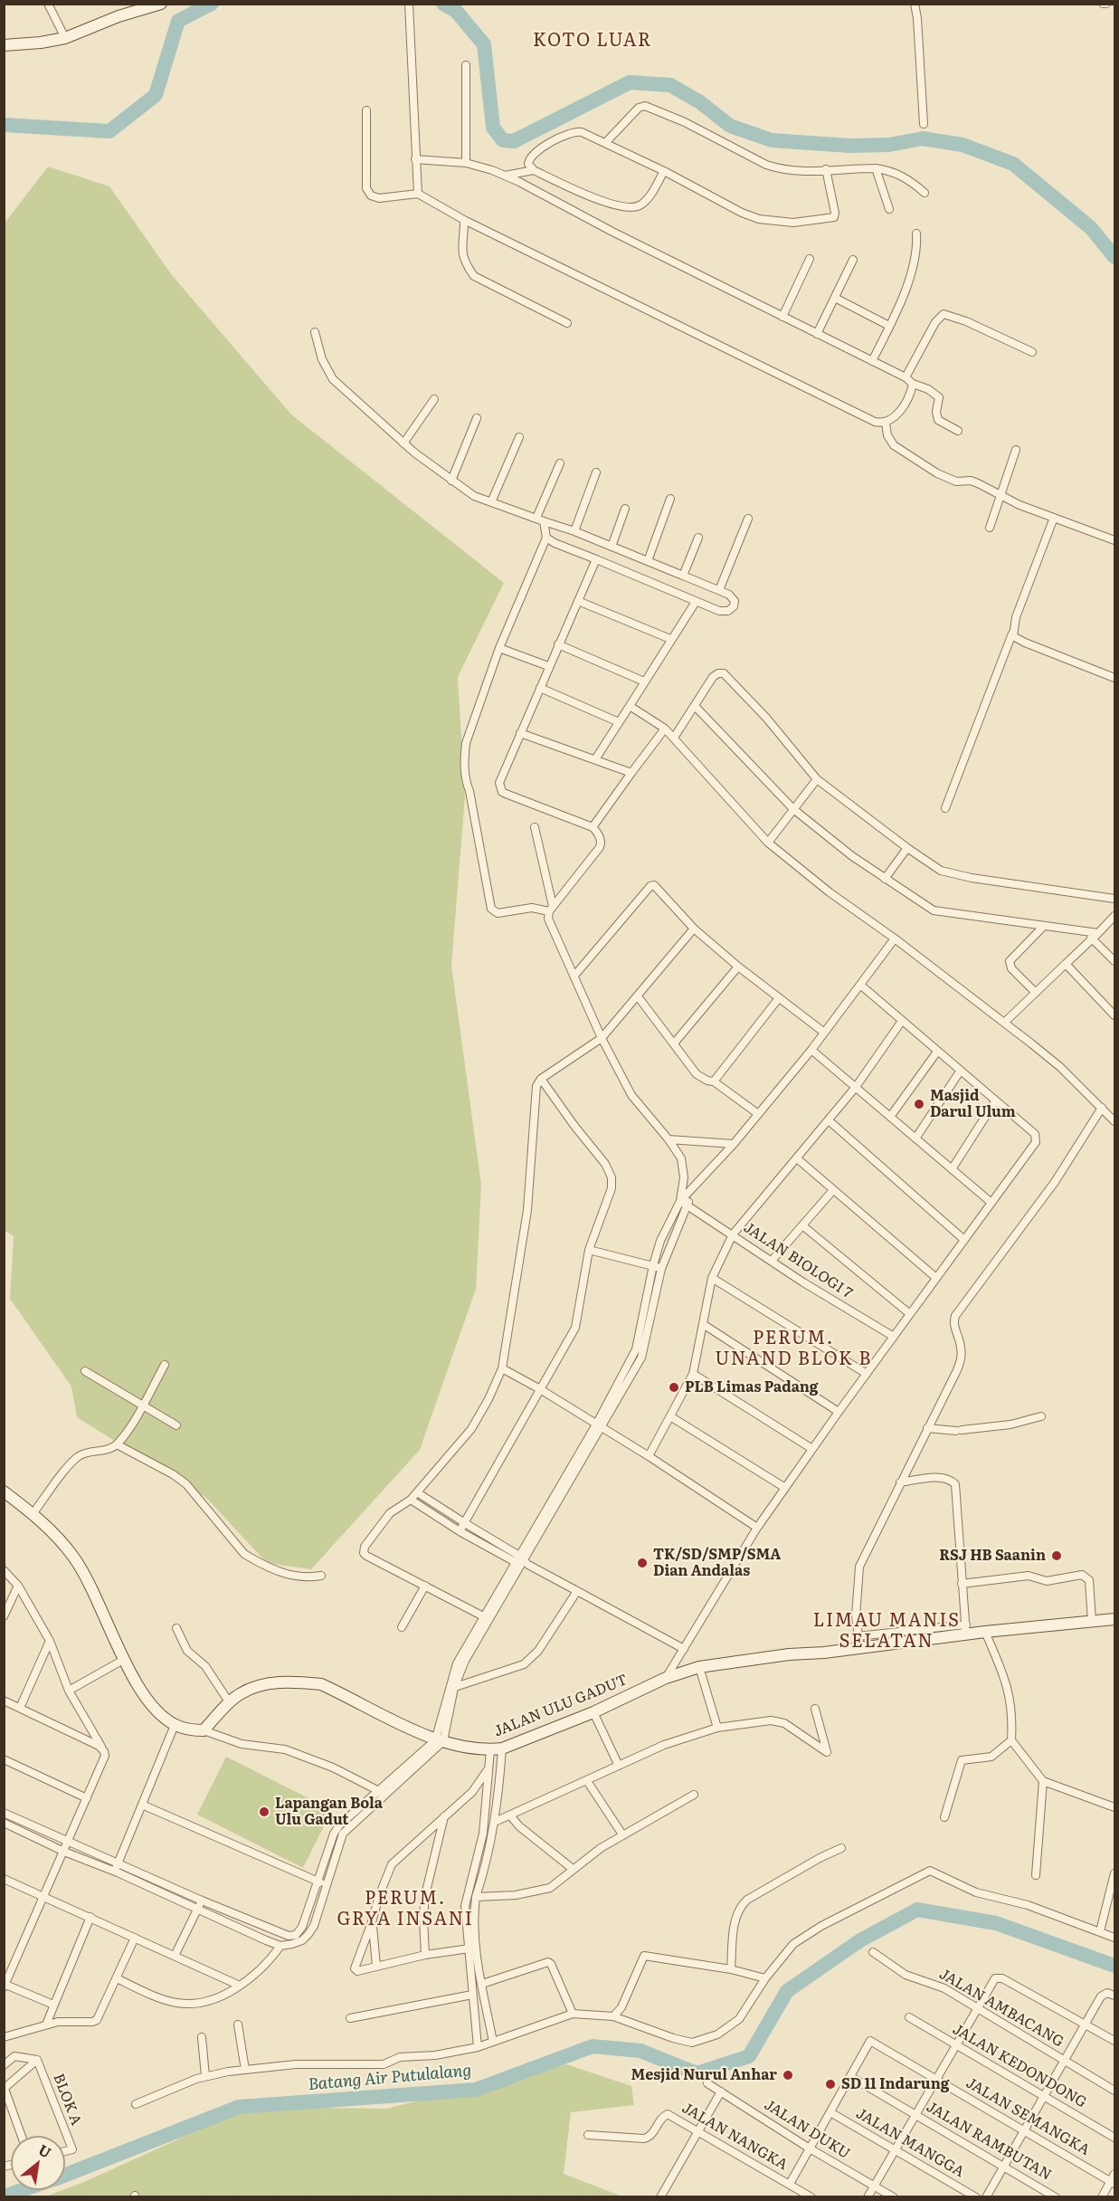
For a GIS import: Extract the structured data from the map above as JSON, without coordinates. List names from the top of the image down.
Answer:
{
  "streets": {
    "street": [
      "JALAN BIOLOGI 7",
      "JALAN ULU GADUT",
      "JALAN AMBACANG",
      "JALAN KEDONDONG",
      "BLOK A",
      "JALAN SEMANGKA",
      "JALAN DUKU",
      "JALAN NANGKA",
      "JALAN RAMBUTAN",
      "JALAN MANGGA"
    ]
  },
  "crossings": [
    ["JALAN SEMANGKA", "JALAN RAMBUTAN"]
  ],
  "districts": [
    "KOTO LUAR",
    "PERUM. UNAND BLOK B",
    "LIMAU MANIS SELATAN",
    "PERUM. GRYA INSANI"
  ],
  "water": ["Batang Air Putulalang"],
  "places": [
    "Masjid Darul Ulum",
    "PLB Limas Padang",
    "RSJ HB Saanin",
    "TK/SD/SMP/SMA Dian Andalas",
    "Lapangan Bola Ulu Gadut",
    "Mesjid Nurul Anhar",
    "SD 11 Indarung"
  ],
  "north": "top right"
}
